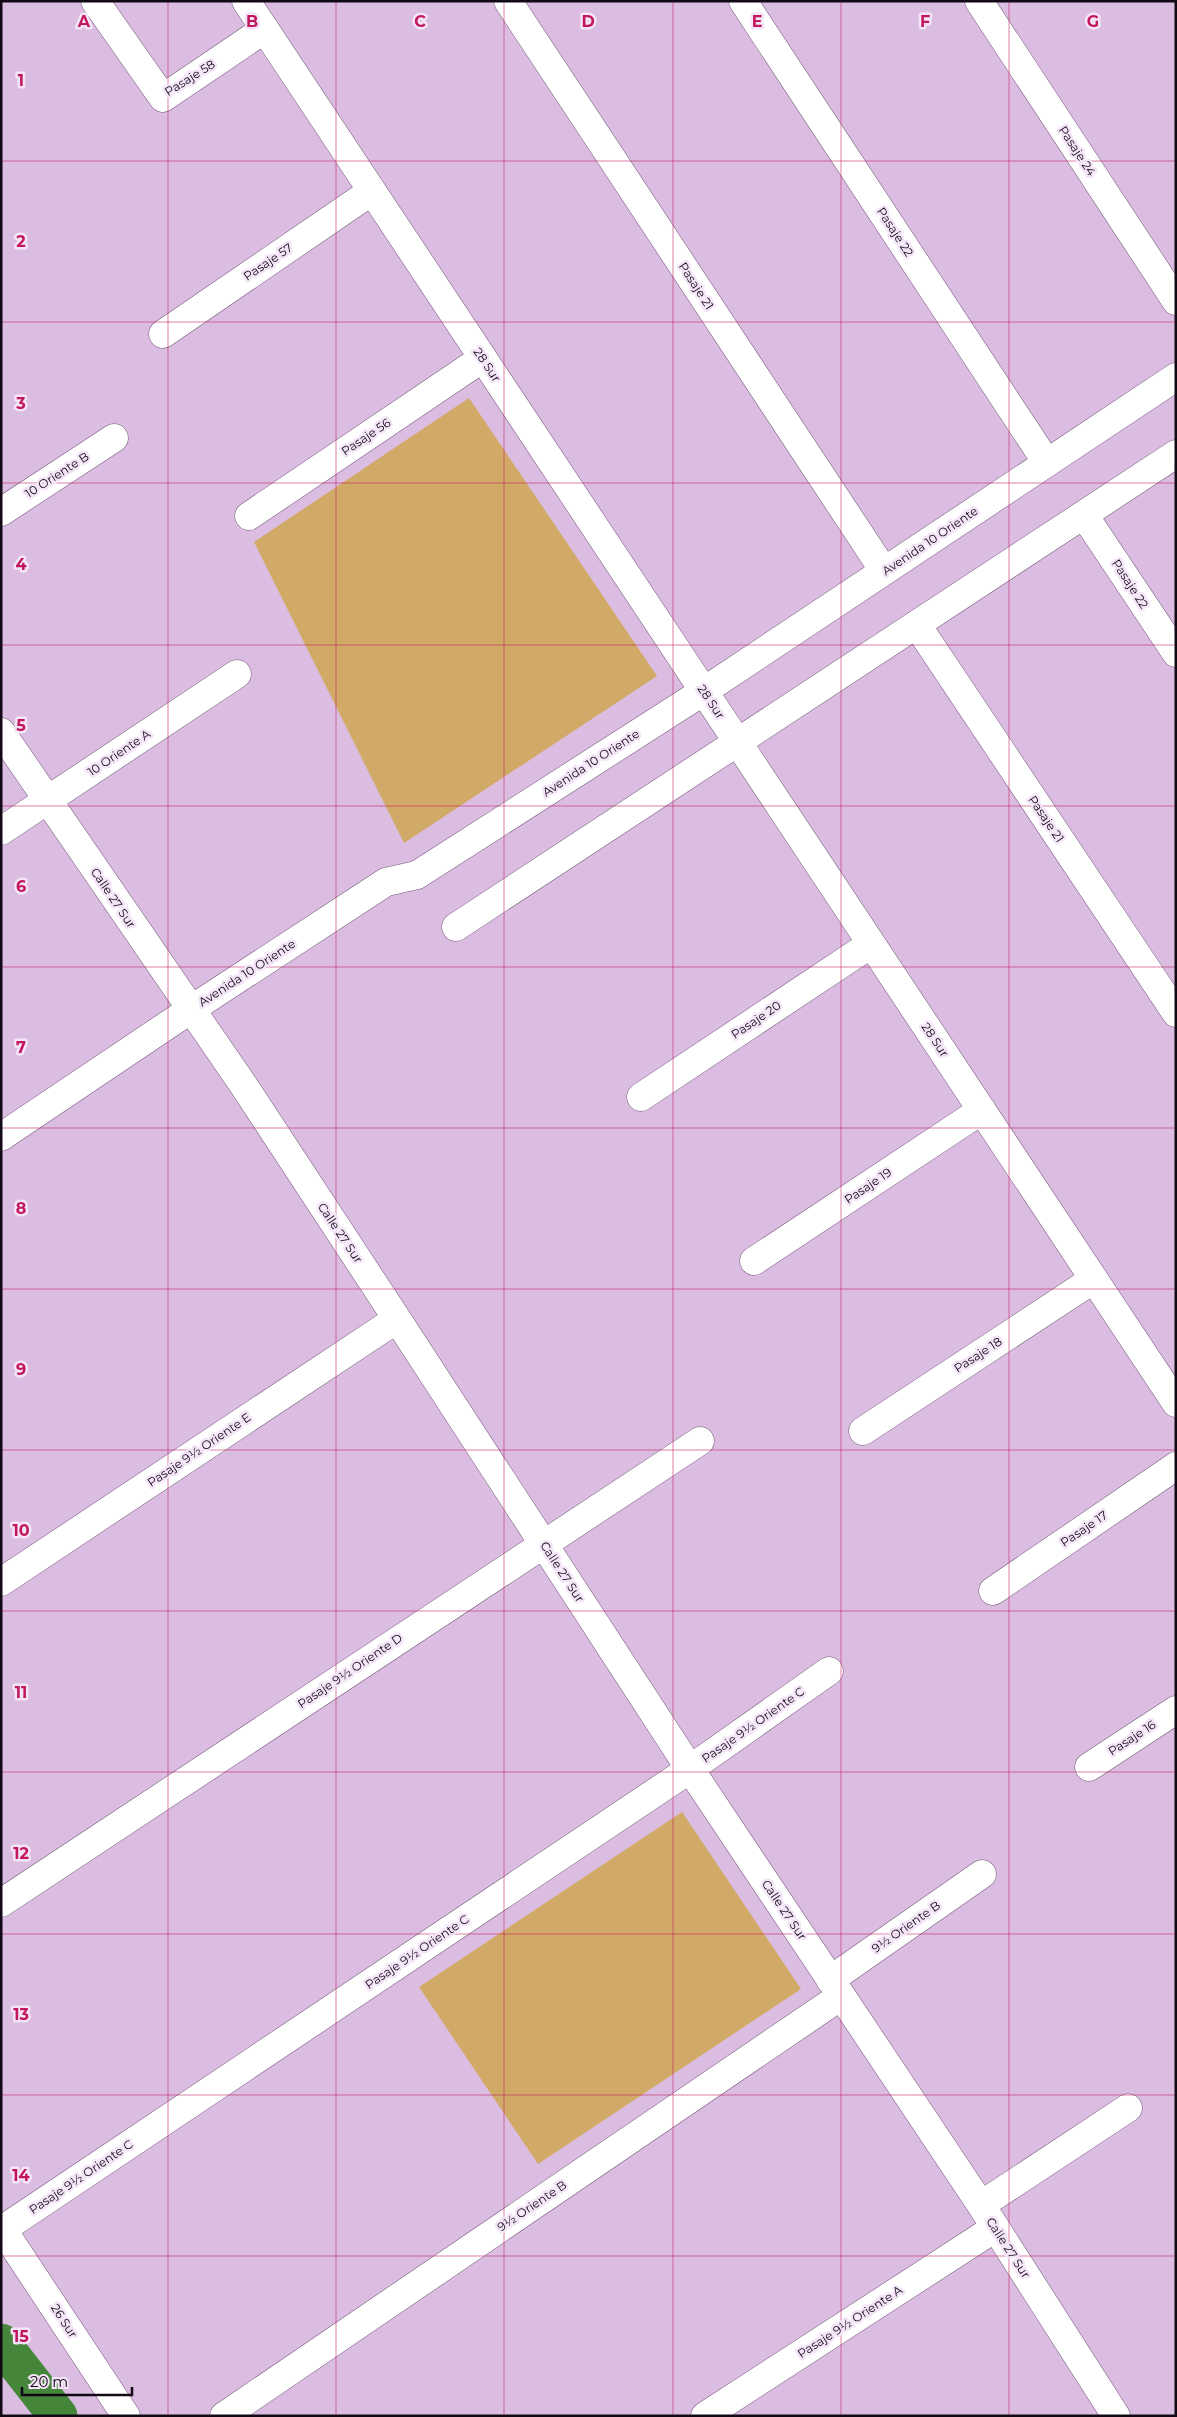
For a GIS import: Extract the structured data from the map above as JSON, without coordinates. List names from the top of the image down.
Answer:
{
  "streets": {
    "street": [
      "Pasaje 58",
      "Pasaje 24",
      "Pasaje 22",
      "Pasaje 57",
      "Pasaje 21",
      "28 Sur",
      "Pasaje 56",
      "10 Oriente B",
      "Avenida 10 Oriente",
      "10 Oriente A",
      "Calle 27 Sur",
      "Pasaje 20",
      "Pasaje 19",
      "Pasaje 18",
      "Pasaje 9½ Oriente E",
      "Pasaje 17",
      "Pasaje 9½ Oriente D",
      "Pasaje 9½ Oriente C",
      "Pasaje 16",
      "9½ Oriente B",
      "26 Sur",
      "Pasaje 9½ Oriente A"
    ]
  },
  "crossings": [
    ["Pasaje 58", "28 Sur"],
    ["Pasaje 22", "Avenida 10 Oriente"],
    ["Pasaje 57", "28 Sur"],
    ["Pasaje 21", "Avenida 10 Oriente"],
    ["28 Sur", "Pasaje 56"],
    ["28 Sur", "Avenida 10 Oriente"],
    ["28 Sur", "Pasaje 20"],
    ["28 Sur", "Pasaje 19"],
    ["28 Sur", "Pasaje 18"],
    ["Avenida 10 Oriente", "Calle 27 Sur"],
    ["10 Oriente A", "Calle 27 Sur"],
    ["Calle 27 Sur", "Pasaje 9½ Oriente E"],
    ["Calle 27 Sur", "Pasaje 9½ Oriente D"],
    ["Calle 27 Sur", "Pasaje 9½ Oriente C"],
    ["Calle 27 Sur", "9½ Oriente B"],
    ["Calle 27 Sur", "Pasaje 9½ Oriente A"],
    ["Pasaje 9½ Oriente C", "26 Sur"]
  ],
  "scale_bar": "20 m",
  "grid": {
    "columns": [
      "A",
      "B",
      "C",
      "D",
      "E",
      "F",
      "G"
    ],
    "rows": [
      "1",
      "2",
      "3",
      "4",
      "5",
      "6",
      "7",
      "8",
      "9",
      "10",
      "11",
      "12",
      "13",
      "14",
      "15"
    ]
  }
}
